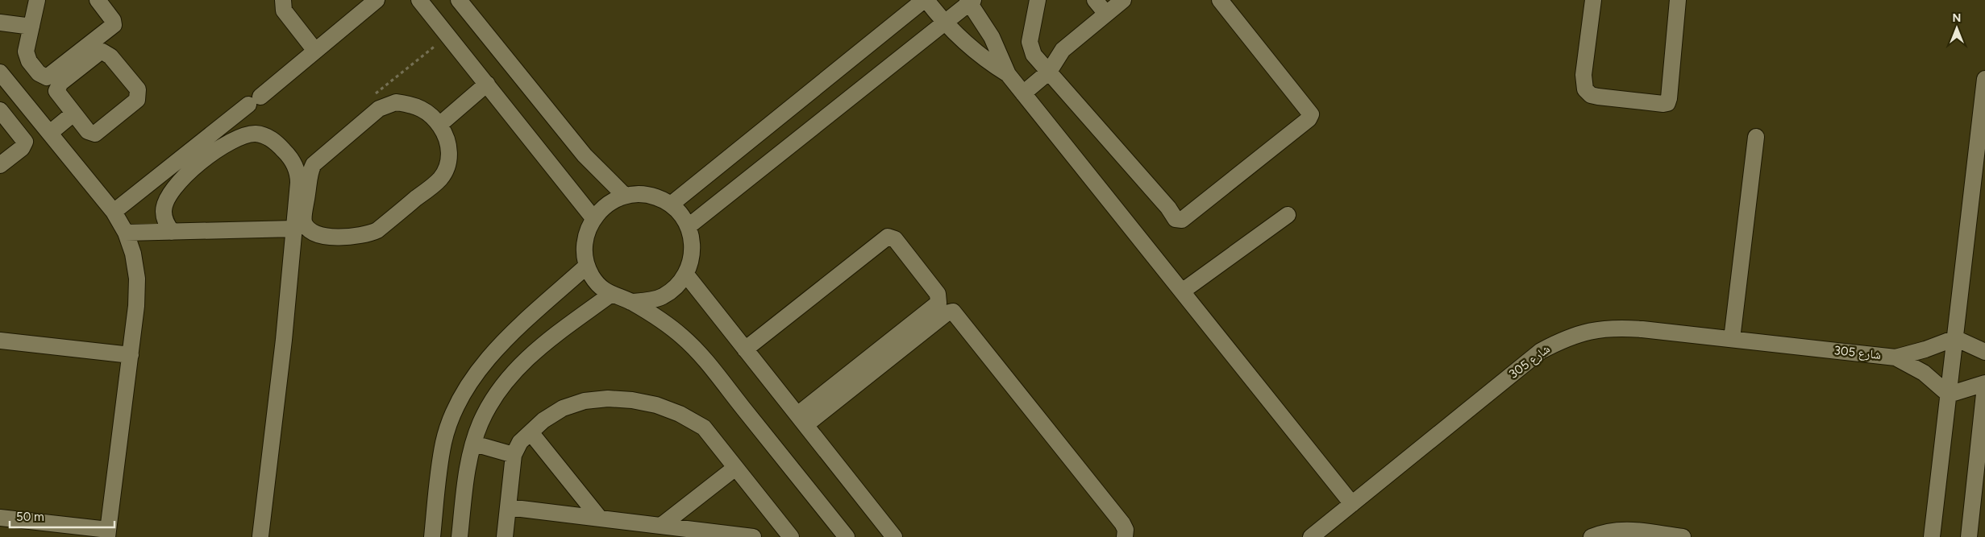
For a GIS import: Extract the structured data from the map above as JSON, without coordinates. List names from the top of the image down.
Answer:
{
  "streets": {
    "lane": ["شارع 305"]
  },
  "scale_bar": "50 m",
  "north": "top"
}
